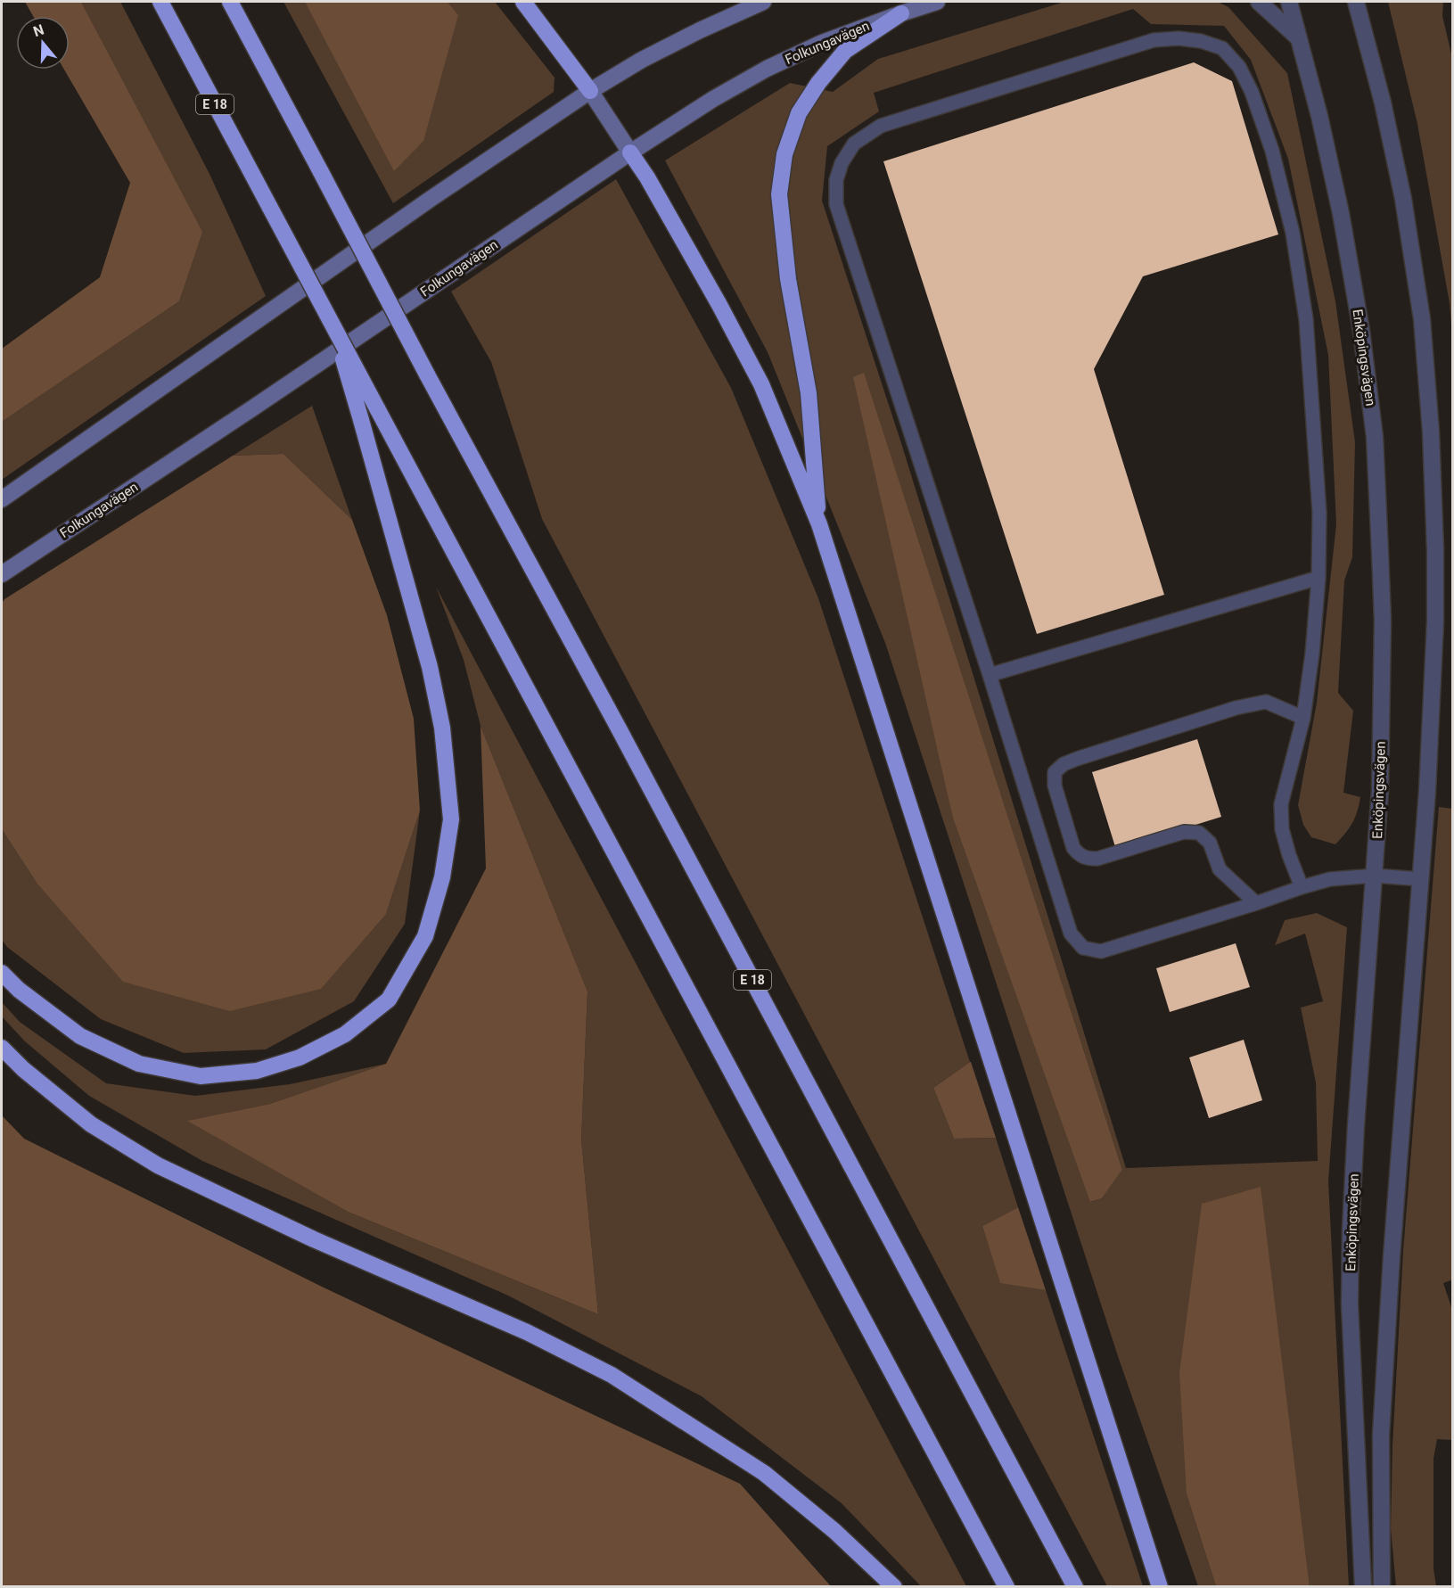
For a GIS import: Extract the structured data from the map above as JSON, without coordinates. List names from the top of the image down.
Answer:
{
  "streets": {
    "highway": ["E 18"],
    "main road": ["Folkungavägen"],
    "street": ["Enköpingsvägen"]
  },
  "north": "top"
}
